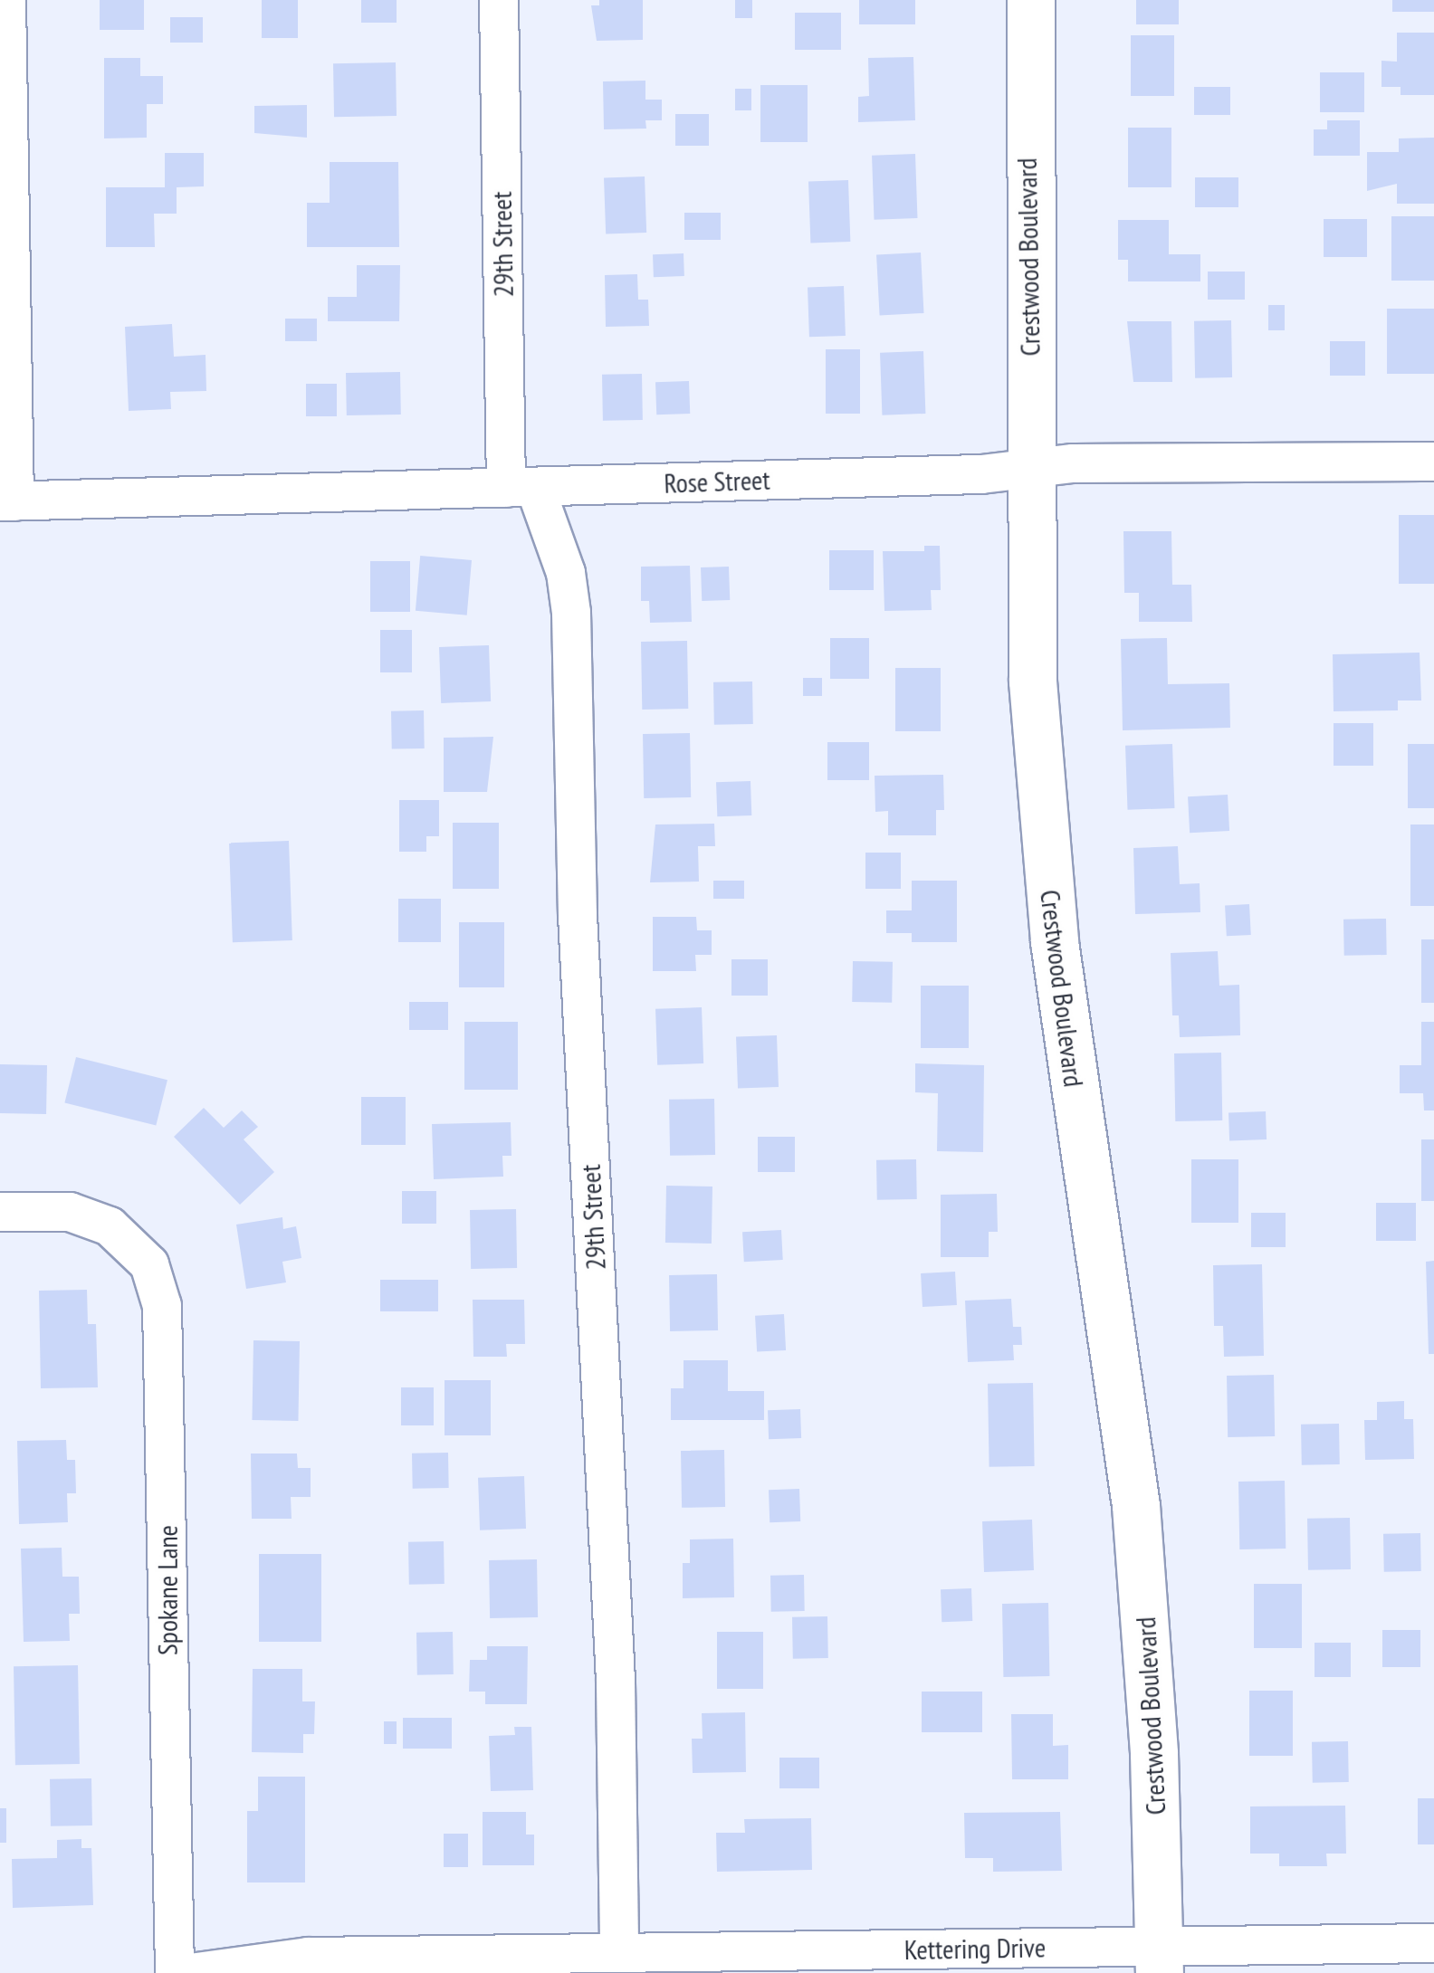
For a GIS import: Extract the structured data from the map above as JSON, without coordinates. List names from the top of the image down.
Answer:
{
  "streets": {
    "street": [
      "29th Street",
      "Crestwood Boulevard",
      "Rose Street",
      "Spokane Lane",
      "Kettering Drive"
    ]
  },
  "crossings": [
    ["29th Street", "Rose Street"],
    ["29th Street", "Kettering Drive"],
    ["Crestwood Boulevard", "Rose Street"],
    ["Crestwood Boulevard", "Kettering Drive"]
  ]
}
